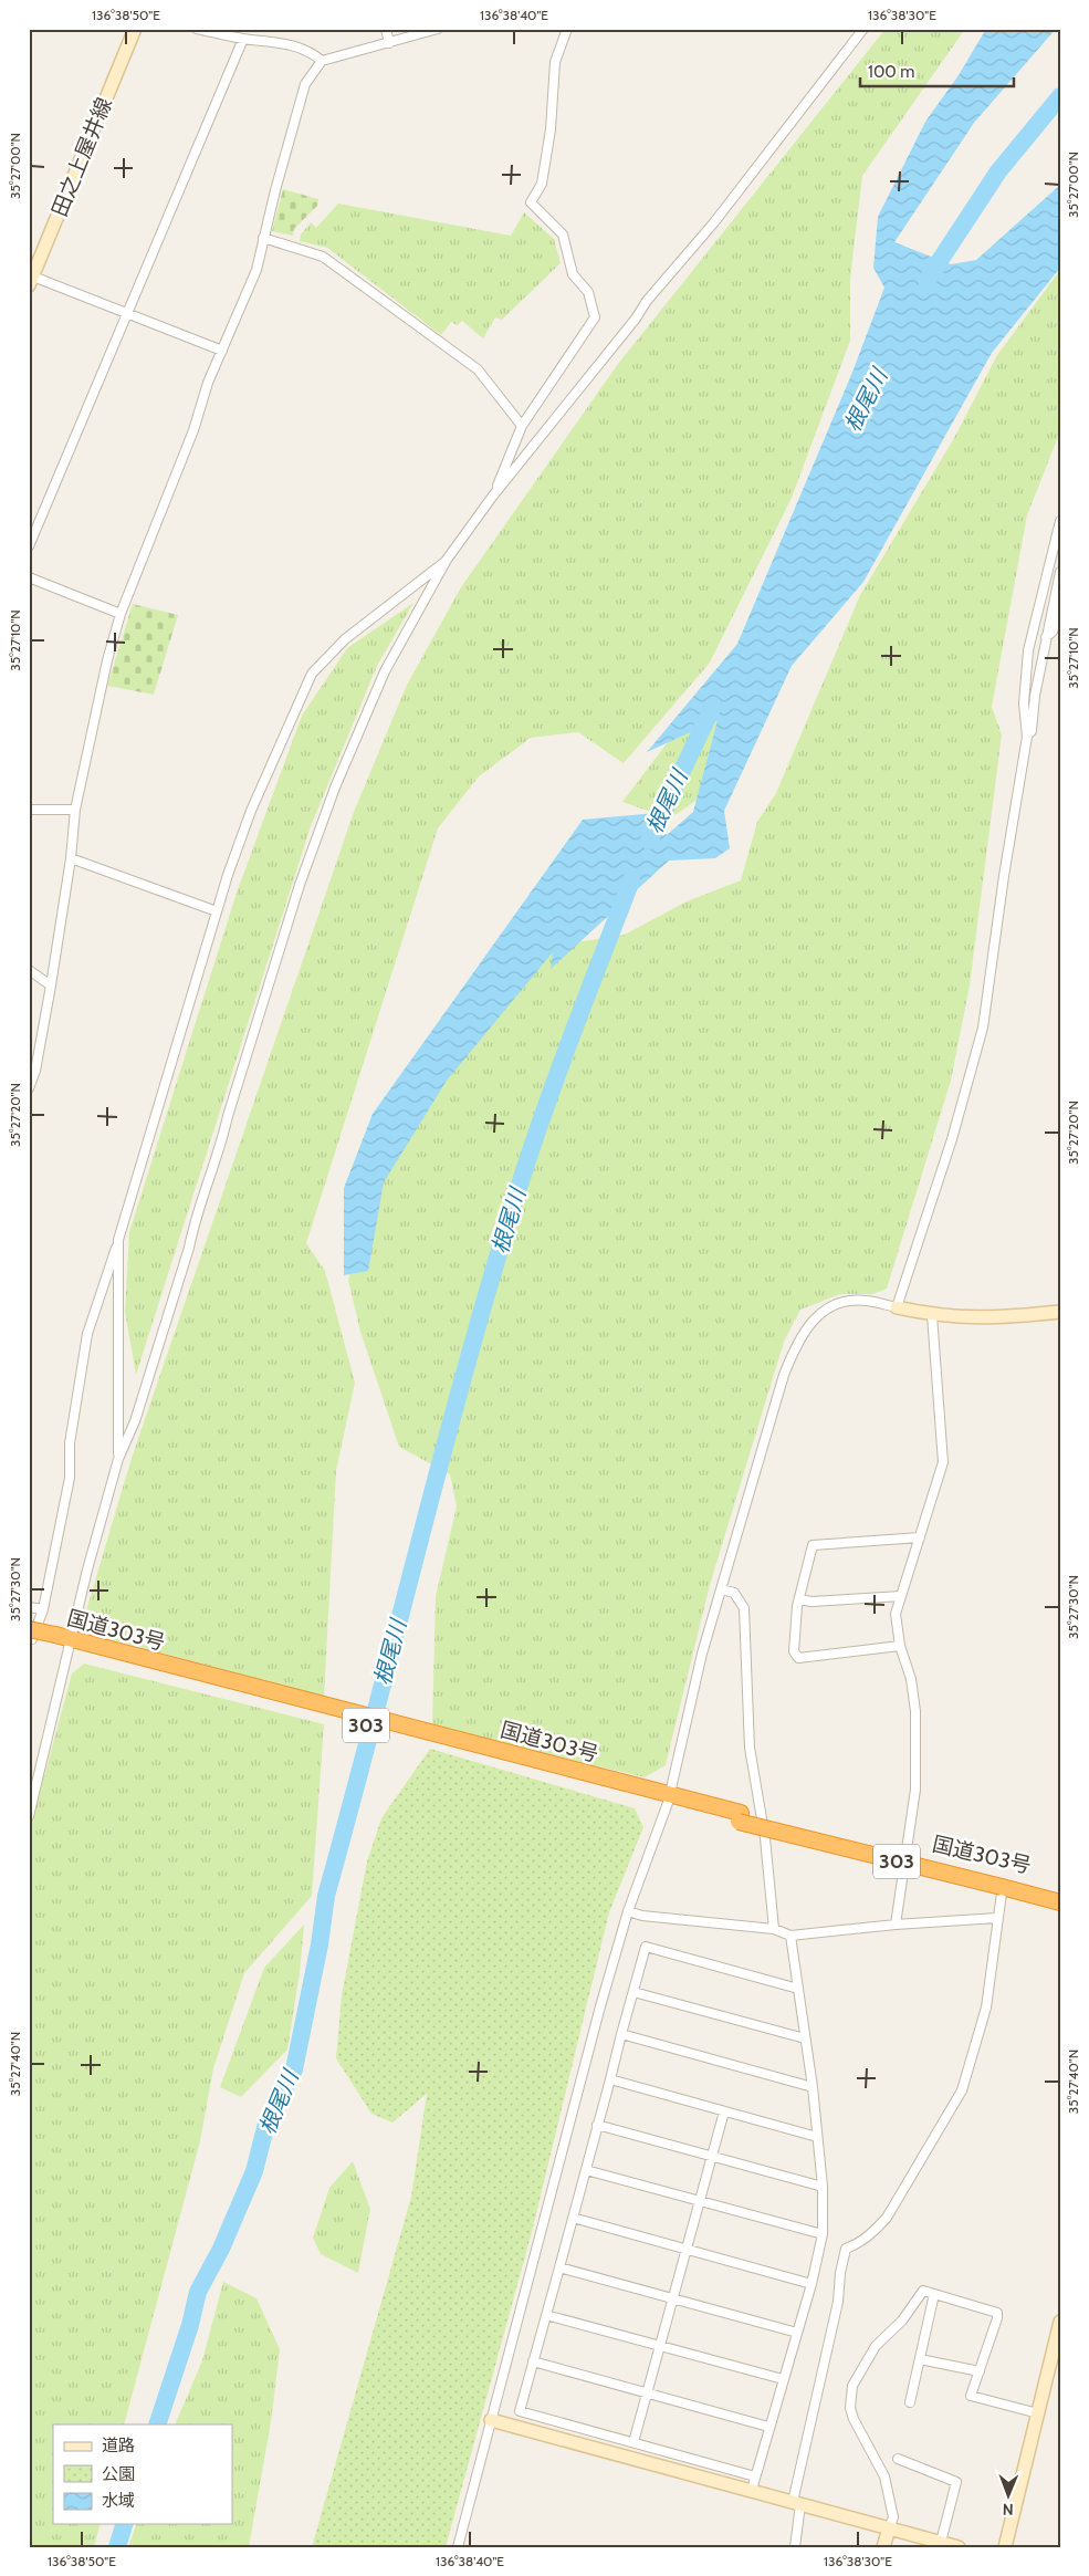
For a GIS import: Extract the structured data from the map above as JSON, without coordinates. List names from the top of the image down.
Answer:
{
  "streets": {
    "highway": ["国道303号", "303"],
    "street": ["田之上屋井線"]
  },
  "water": ["根尾川"],
  "legend": ["道路", "公園", "水域"],
  "scale_bar": "100 m",
  "north": "bottom",
  "coordinates": [
    "136°38'50\"E",
    "136°38'40\"E",
    "136°38'30\"E",
    "35°27'00\"N",
    "35°27'10\"N",
    "35°27'20\"N",
    "35°27'30\"N",
    "35°27'40\"N"
  ]
}
